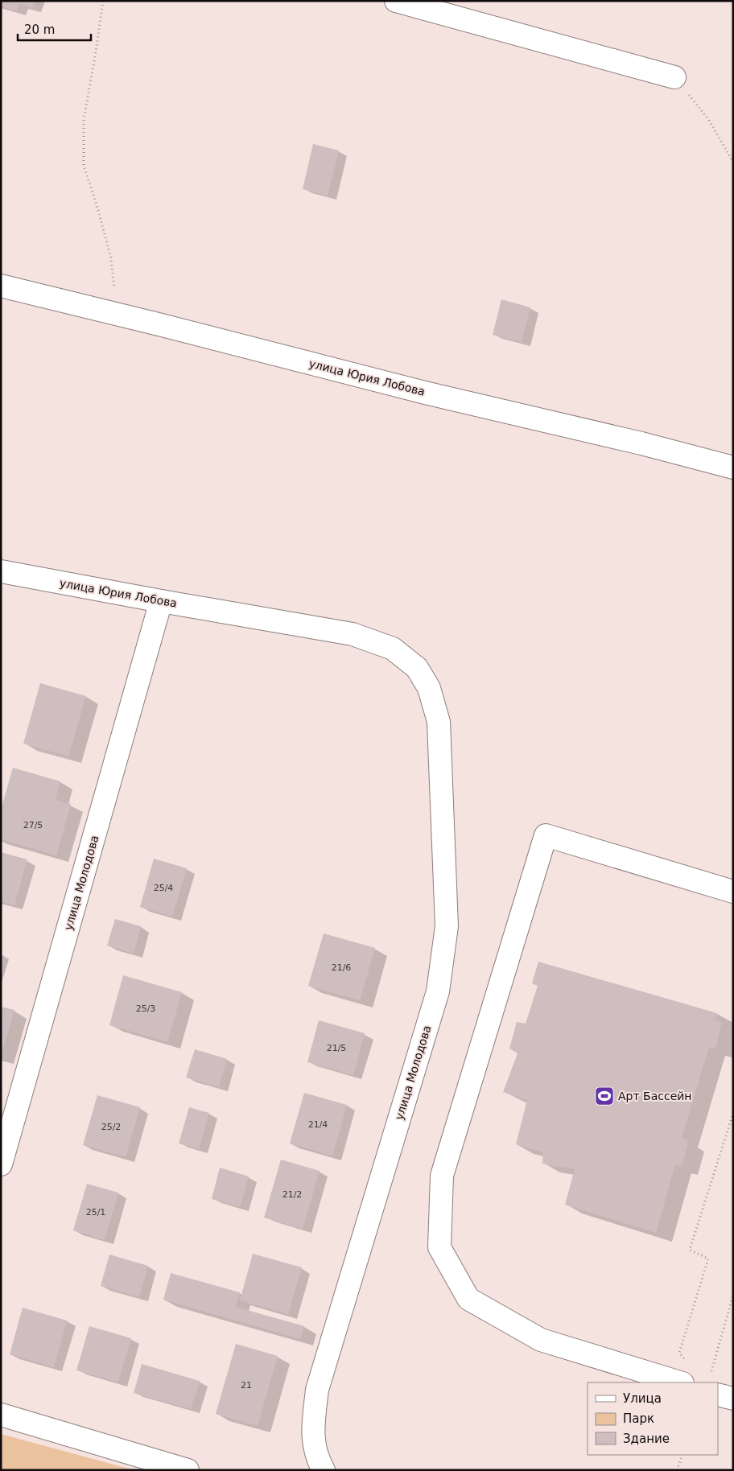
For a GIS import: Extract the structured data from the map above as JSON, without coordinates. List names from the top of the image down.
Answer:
{
  "streets": {
    "street": ["улица Юрия Лобова", "улица Молодова"]
  },
  "crossings": [
    ["улица Юрия Лобова", "улица Молодова"]
  ],
  "places": {
    "sports": ["Арт Бассейн"]
  },
  "house_numbers": [
    "27/5",
    "25/4",
    "21/6",
    "25/3",
    "21/5",
    "21/4",
    "25/2",
    "21/2",
    "25/1",
    "21"
  ],
  "legend": ["Улица", "Парк", "Здание"],
  "scale_bar": "20 m"
}
